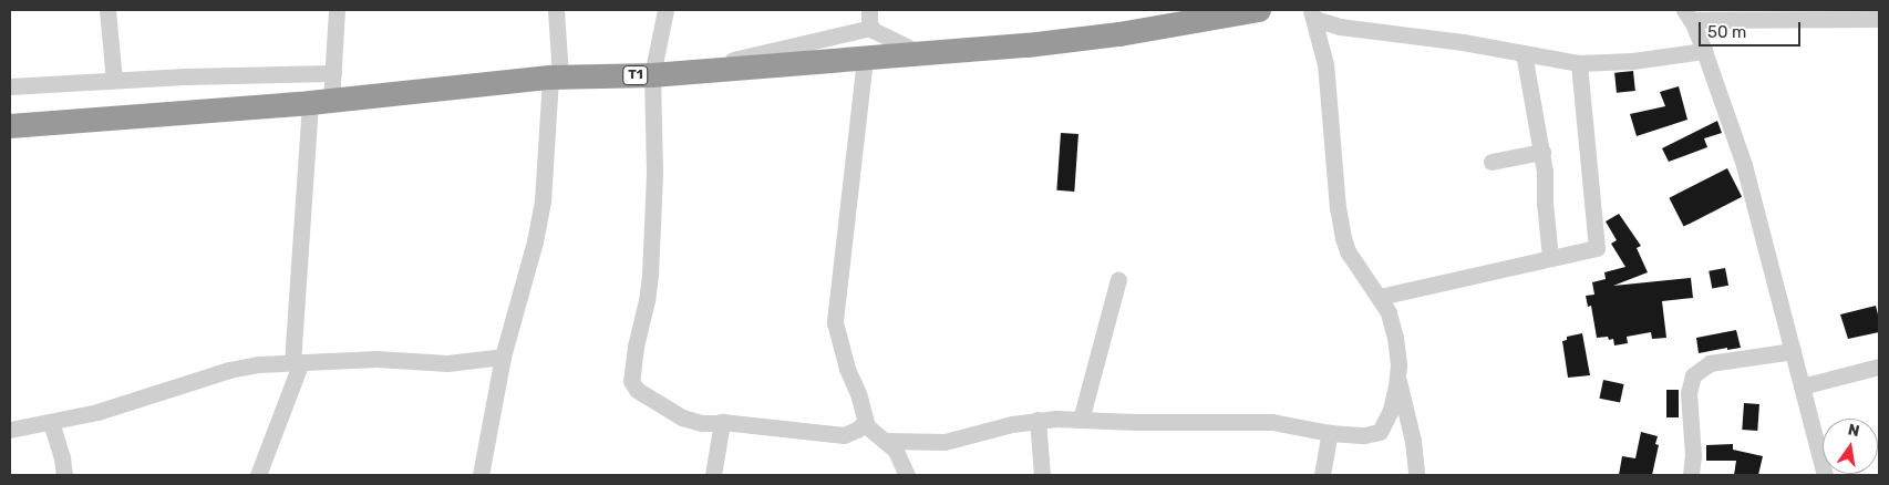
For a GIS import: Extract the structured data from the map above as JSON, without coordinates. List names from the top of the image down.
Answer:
{
  "streets": {
    "highway": ["T1"]
  },
  "scale_bar": "50 m",
  "north": "top"
}
